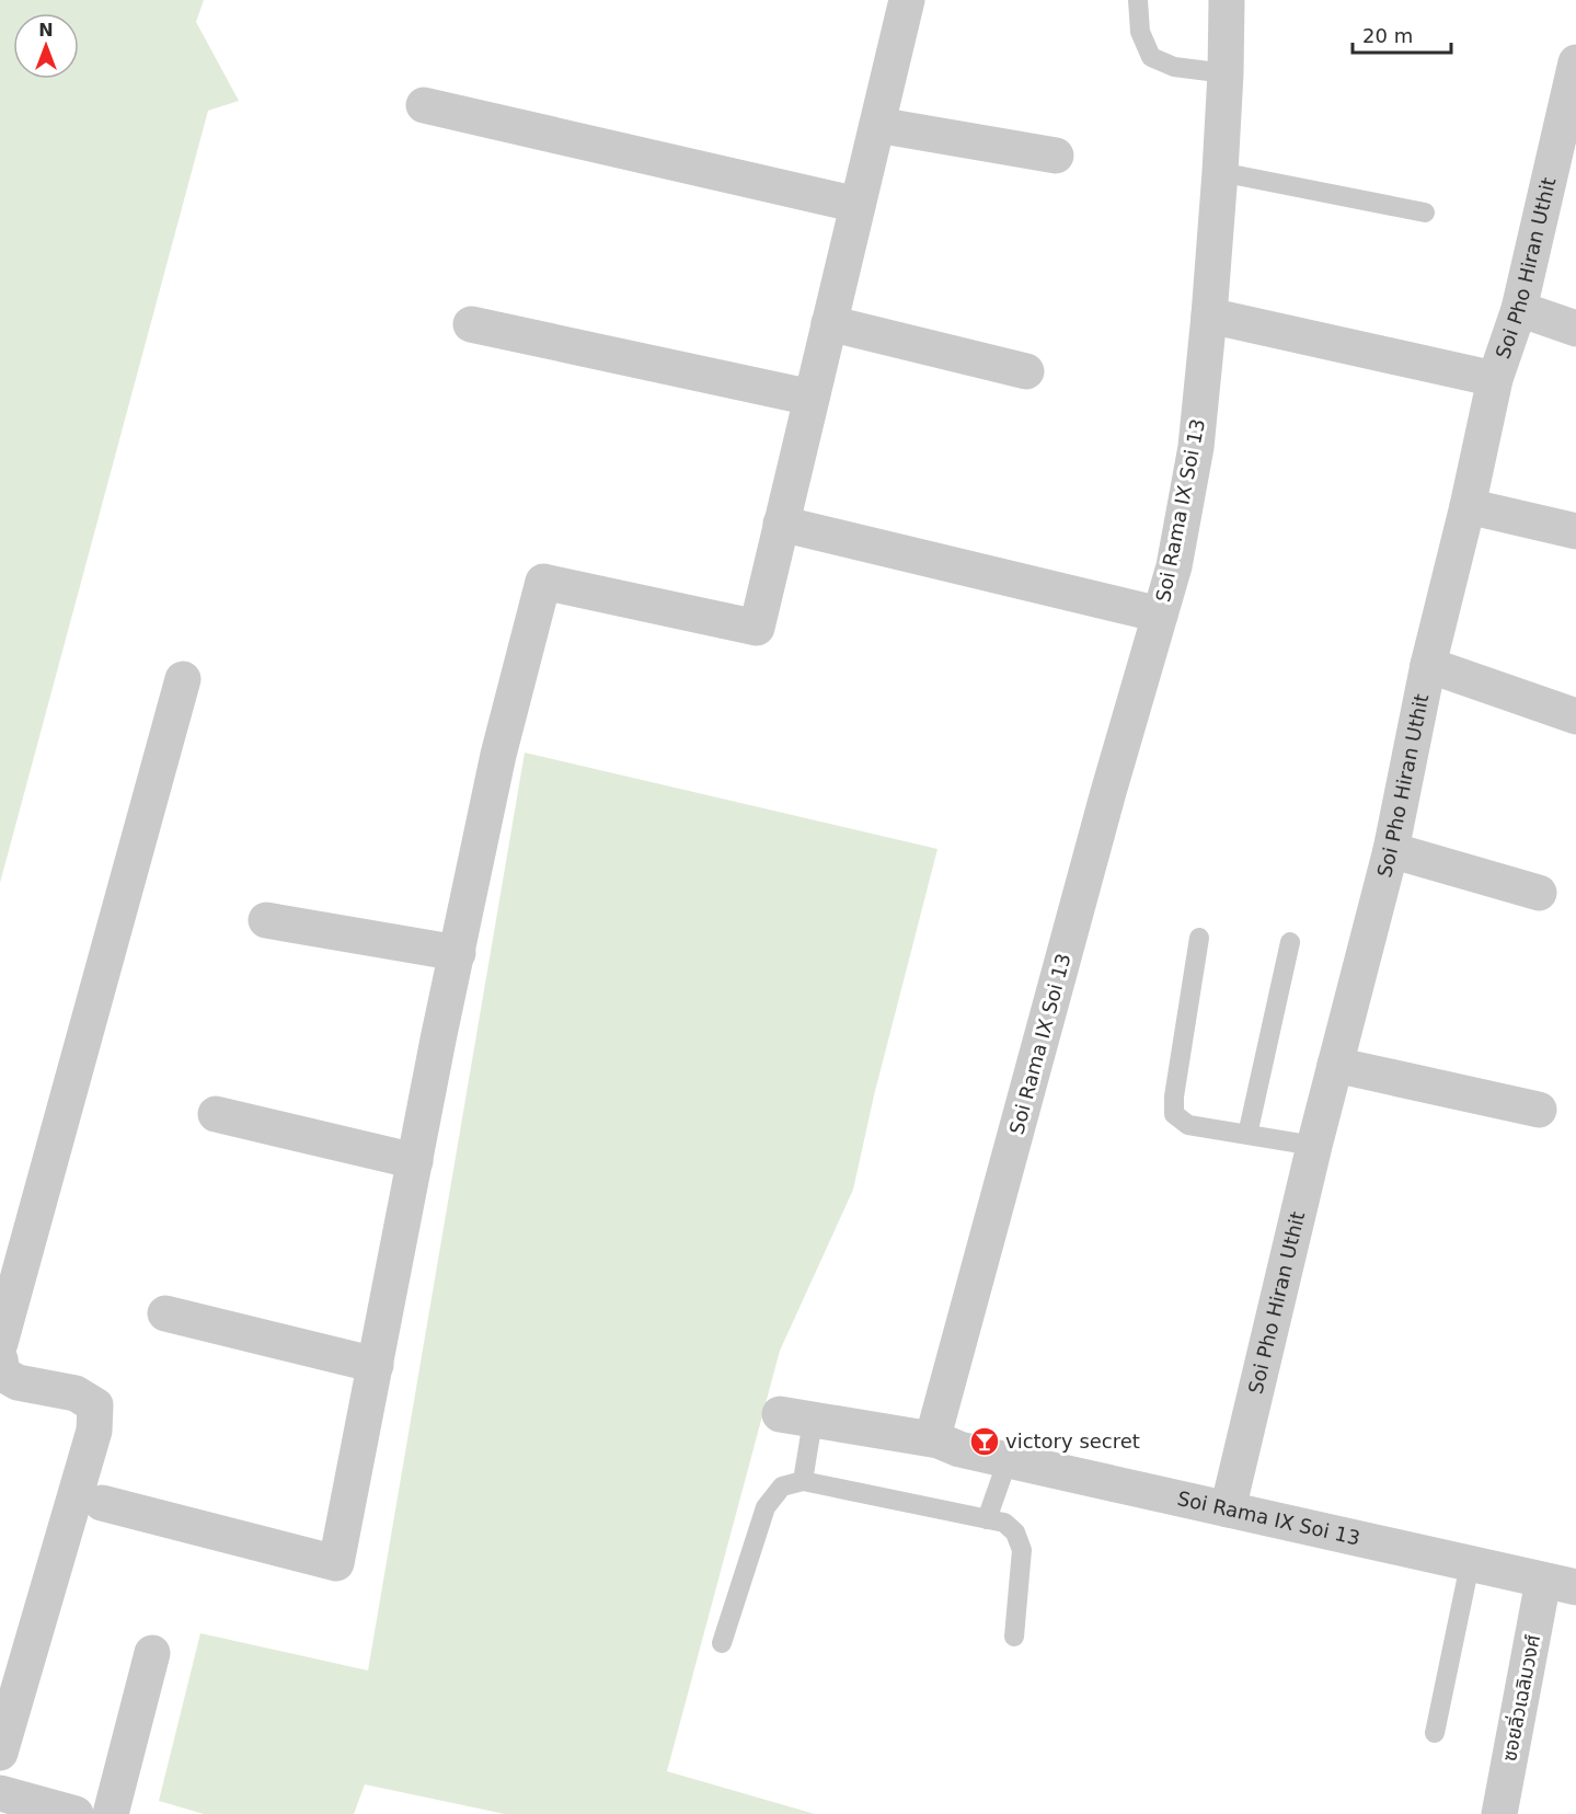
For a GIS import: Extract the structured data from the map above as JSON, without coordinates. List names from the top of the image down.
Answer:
{
  "streets": {
    "street": ["Soi Pho Hiran Uthit", "Soi Rama IX Soi 13", "ซอยลิ่วเฉลิมวงศ์"]
  },
  "crossings": [
    ["Soi Pho Hiran Uthit", "Soi Rama IX Soi 13"],
    ["Soi Rama IX Soi 13", "ซอยลิ่วเฉลิมวงศ์"]
  ],
  "places": {
    "bar": ["victory secret"]
  },
  "scale_bar": "20 m",
  "north": "top"
}
